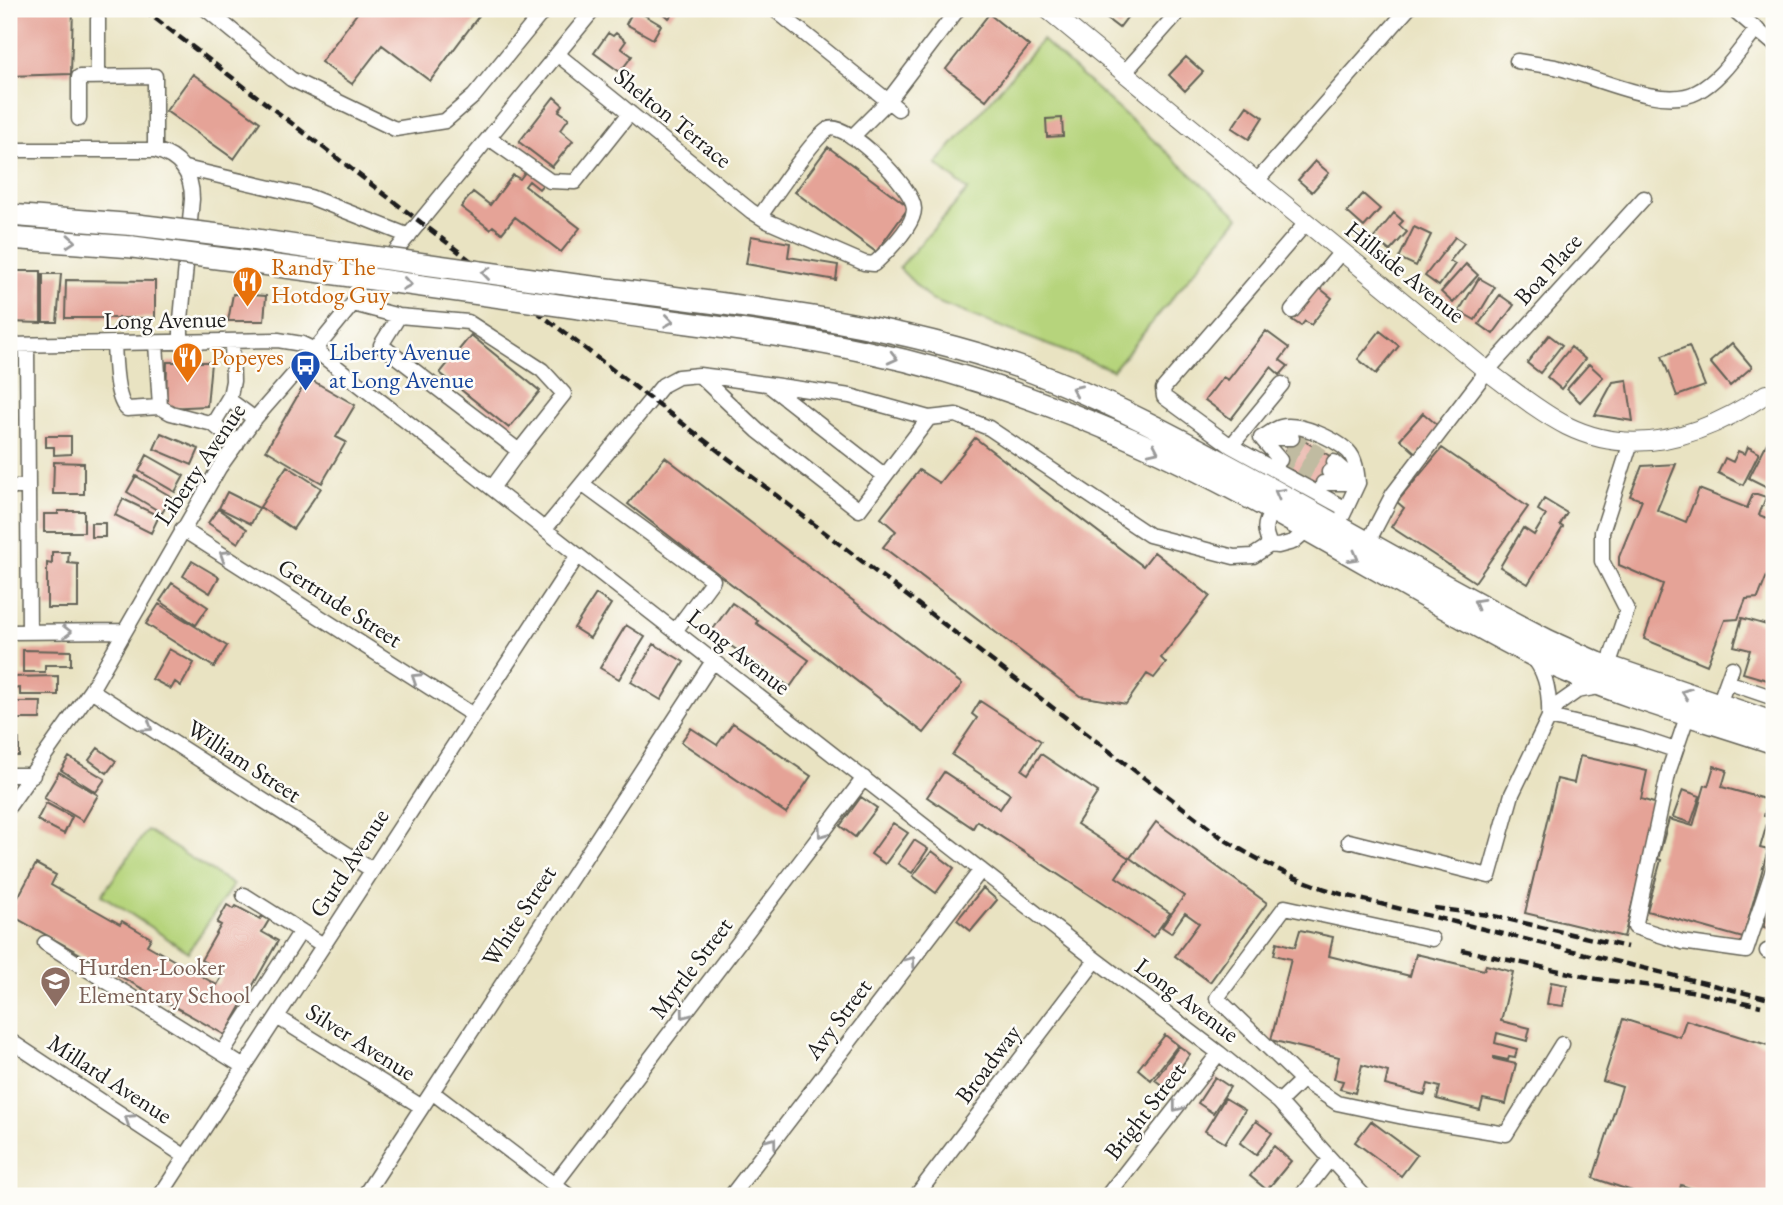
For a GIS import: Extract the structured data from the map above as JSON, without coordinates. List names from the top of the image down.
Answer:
{
  "streets": {
    "main road": ["Hillside Avenue"],
    "street": [
      "Shelton Terrace",
      "Boa Place",
      "Long Avenue",
      "Liberty Avenue",
      "Gertrude Street",
      "William Street",
      "Gurd Avenue",
      "White Street",
      "Myrtle Street",
      "Avy Street",
      "Silver Avenue",
      "Broadway",
      "Millard Avenue",
      "Bright Street"
    ]
  },
  "crossings": [
    ["Shelton Terrace", "Liberty Avenue"],
    ["Boa Place", "Hillside Avenue"],
    ["Long Avenue", "Liberty Avenue"],
    ["Long Avenue", "Gurd Avenue"],
    ["Long Avenue", "White Street"],
    ["Long Avenue", "Myrtle Street"],
    ["Long Avenue", "Avy Street"],
    ["Long Avenue", "Broadway"],
    ["Long Avenue", "Bright Street"],
    ["Liberty Avenue", "Gertrude Street"],
    ["Liberty Avenue", "William Street"],
    ["Gertrude Street", "Gurd Avenue"],
    ["William Street", "Gurd Avenue"],
    ["Gurd Avenue", "Silver Avenue"],
    ["Gurd Avenue", "Millard Avenue"],
    ["White Street", "Silver Avenue"],
    ["Myrtle Street", "Silver Avenue"]
  ],
  "one_way": [
    "Gertrude Street",
    "William Street",
    "Myrtle Street",
    "Avy Street",
    "Bright Street"
  ],
  "places": {
    "restaurant": ["Randy The Hotdog Guy", "Popeyes"],
    "bus stop": ["Liberty Avenue at Long Avenue"],
    "school or university": ["Hurden-Looker Elementary School"]
  }
}
